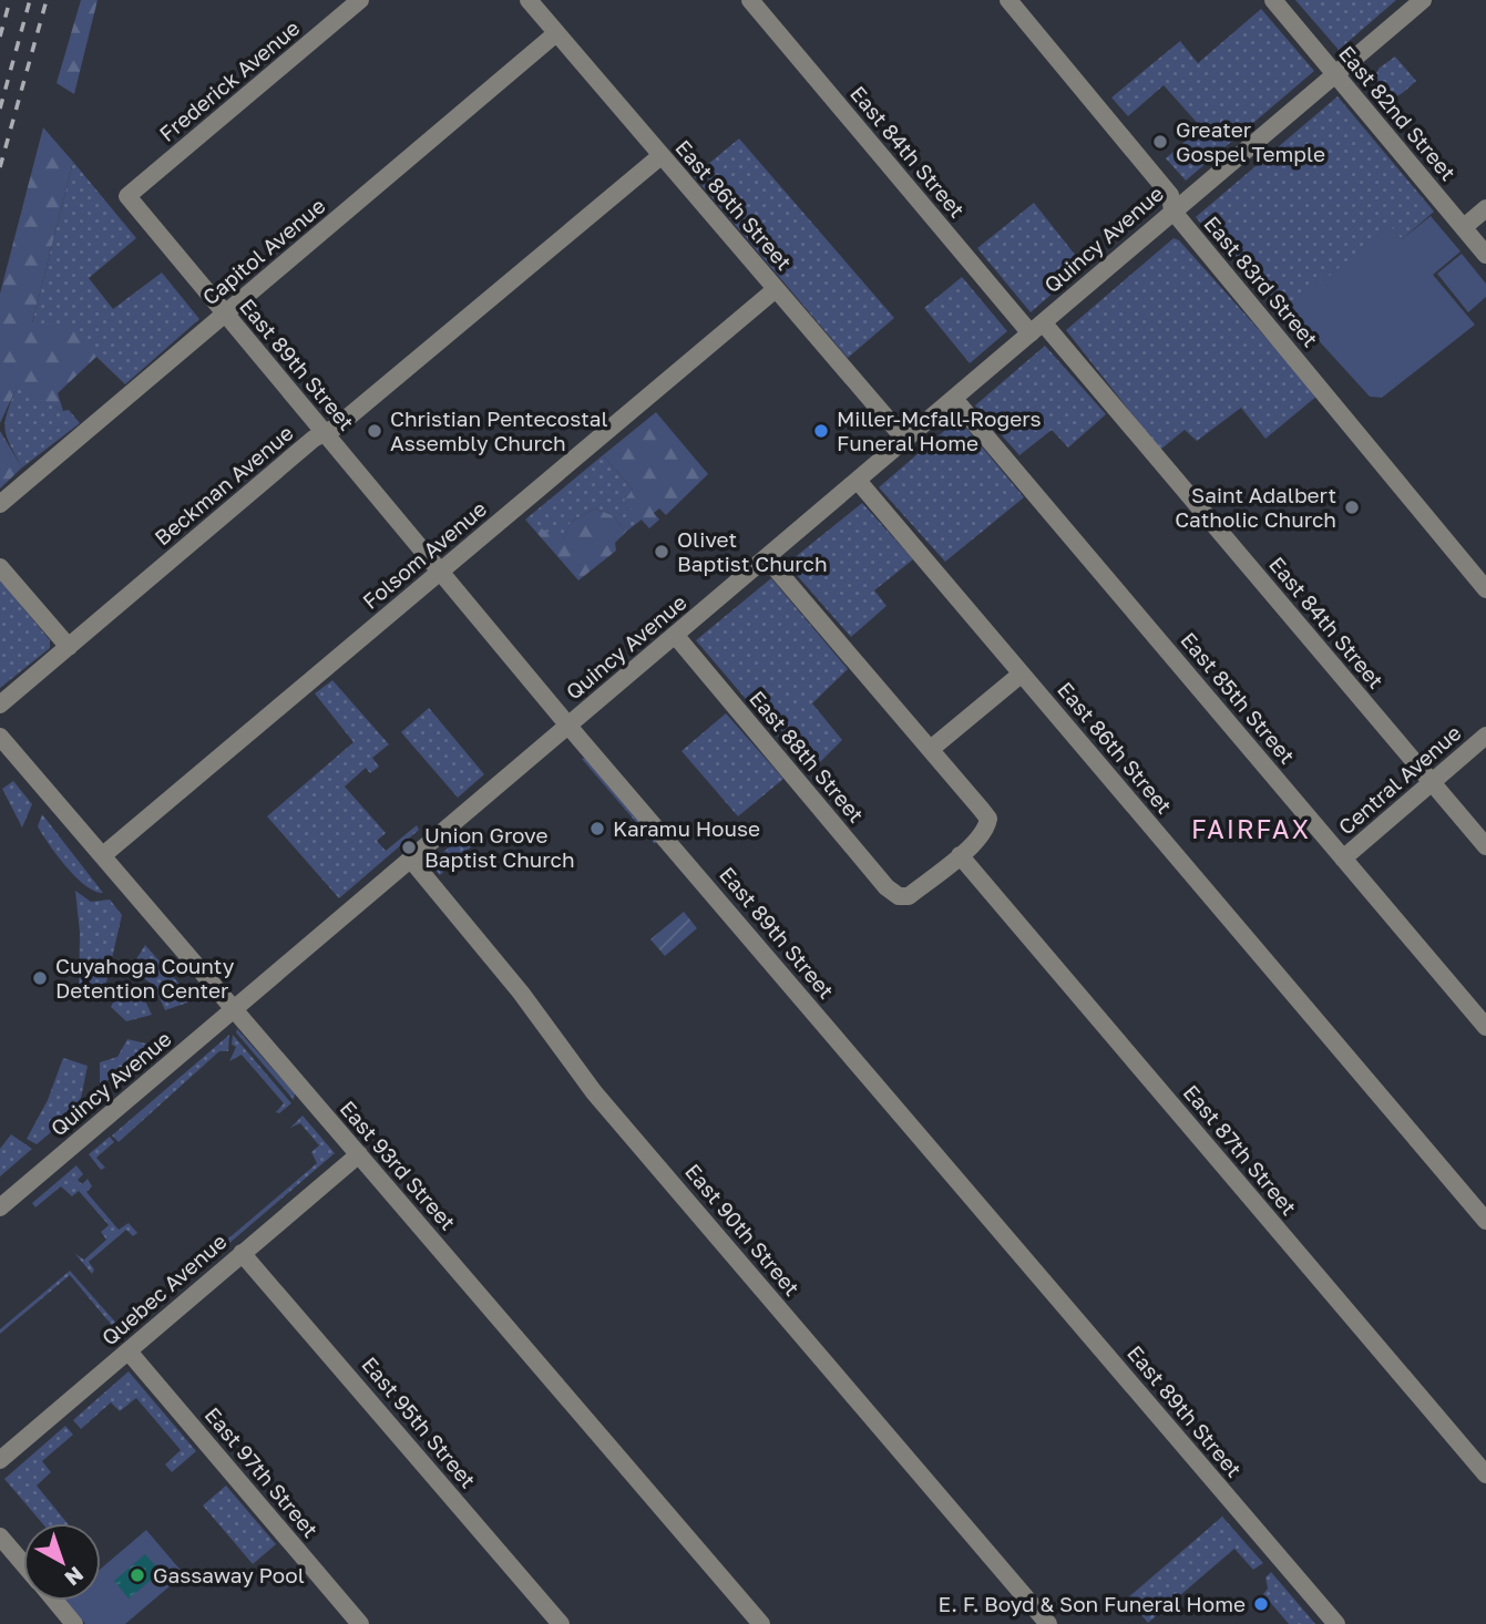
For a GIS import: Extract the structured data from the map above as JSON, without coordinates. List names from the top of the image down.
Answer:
{
  "streets": {
    "street": [
      "Frederick Avenue",
      "East 82nd Street",
      "East 84th Street",
      "East 86th Street",
      "Quincy Avenue",
      "Capitol Avenue",
      "East 83rd Street",
      "East 89th Street",
      "Beckman Avenue",
      "Folsom Avenue",
      "East 85th Street",
      "East 88th Street",
      "Central Avenue",
      "East 87th Street",
      "East 93rd Street",
      "East 90th Street",
      "Quebec Avenue",
      "East 95th Street",
      "East 97th Street"
    ]
  },
  "crossings": [
    ["Frederick Avenue", "East 89th Street"],
    ["East 82nd Street", "Quincy Avenue"],
    ["East 84th Street", "Quincy Avenue"],
    ["East 84th Street", "Central Avenue"],
    ["East 86th Street", "Quincy Avenue"],
    ["East 86th Street", "Capitol Avenue"],
    ["East 86th Street", "Beckman Avenue"],
    ["East 86th Street", "Folsom Avenue"],
    ["Quincy Avenue", "East 83rd Street"],
    ["Quincy Avenue", "East 89th Street"],
    ["Quincy Avenue", "East 85th Street"],
    ["Quincy Avenue", "East 88th Street"],
    ["Quincy Avenue", "East 93rd Street"],
    ["Quincy Avenue", "East 90th Street"],
    ["Capitol Avenue", "East 89th Street"],
    ["East 89th Street", "Beckman Avenue"],
    ["East 89th Street", "Folsom Avenue"],
    ["Folsom Avenue", "East 93rd Street"],
    ["East 85th Street", "Central Avenue"],
    ["East 88th Street", "East 87th Street"],
    ["East 93rd Street", "Quebec Avenue"],
    ["Quebec Avenue", "East 95th Street"],
    ["Quebec Avenue", "East 97th Street"]
  ],
  "districts": ["FAIRFAX"],
  "places": [
    "Greater Gospel Temple",
    "Christian Pentecostal Assembly Church",
    "Miller-Mcfall-Rogers Funeral Home",
    "Saint Adalbert Catholic Church",
    "Olivet Baptist Church",
    "Karamu House",
    "Union Grove Baptist Church",
    "Cuyahoga County Detention Center",
    "Gassaway Pool",
    "E. F. Boyd & Son Funeral Home"
  ],
  "north": "bottom right"
}
